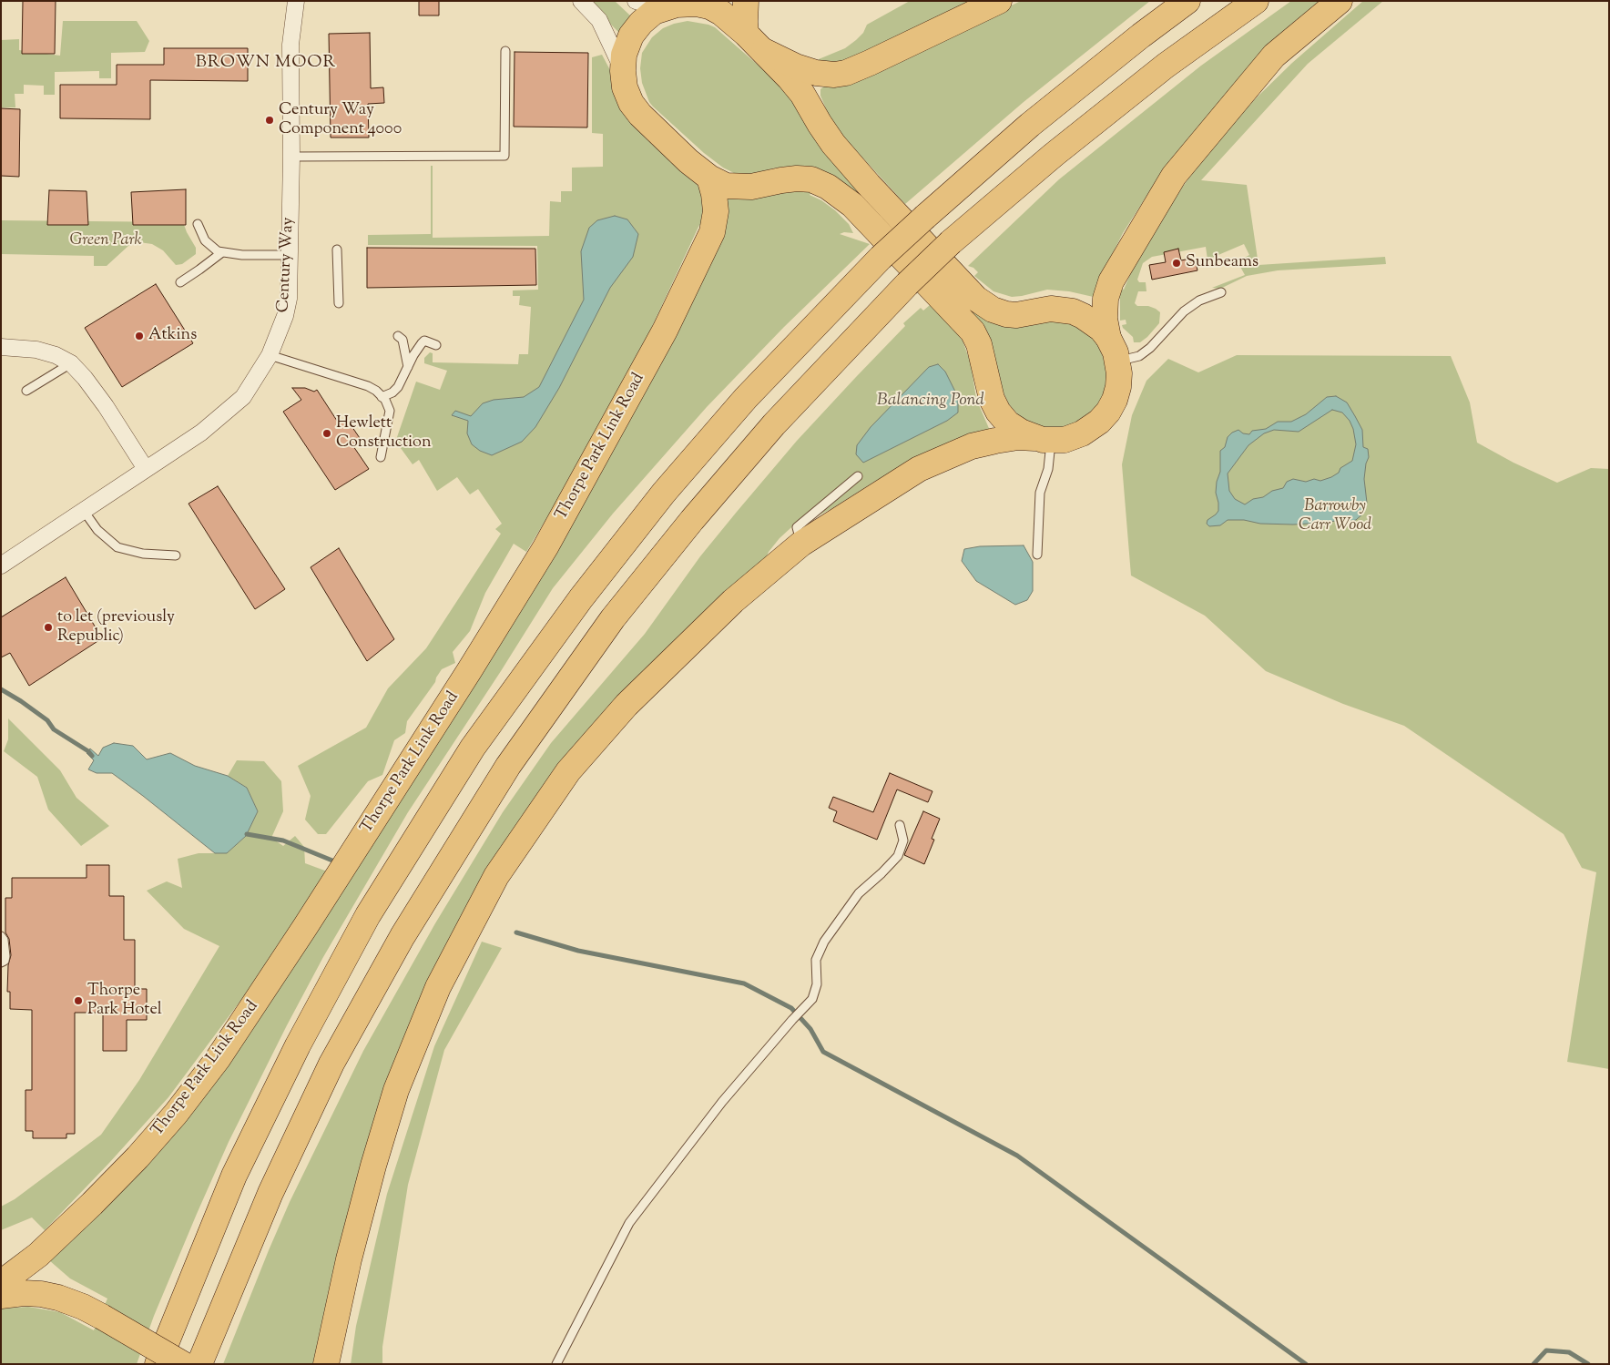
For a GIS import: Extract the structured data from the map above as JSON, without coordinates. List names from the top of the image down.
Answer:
{
  "streets": {
    "highway": ["Thorpe Park Link Road"],
    "street": ["Century Way"]
  },
  "districts": ["BROWN MOOR"],
  "water": ["Balancing Pond"],
  "parks": ["Green Park", "Barrowby Carr Wood"],
  "places": [
    "Century Way Component 4000",
    "Sunbeams",
    "Atkins",
    "Hewlett Construction",
    "to let (previously Republic)",
    "Thorpe Park Hotel"
  ]
}
